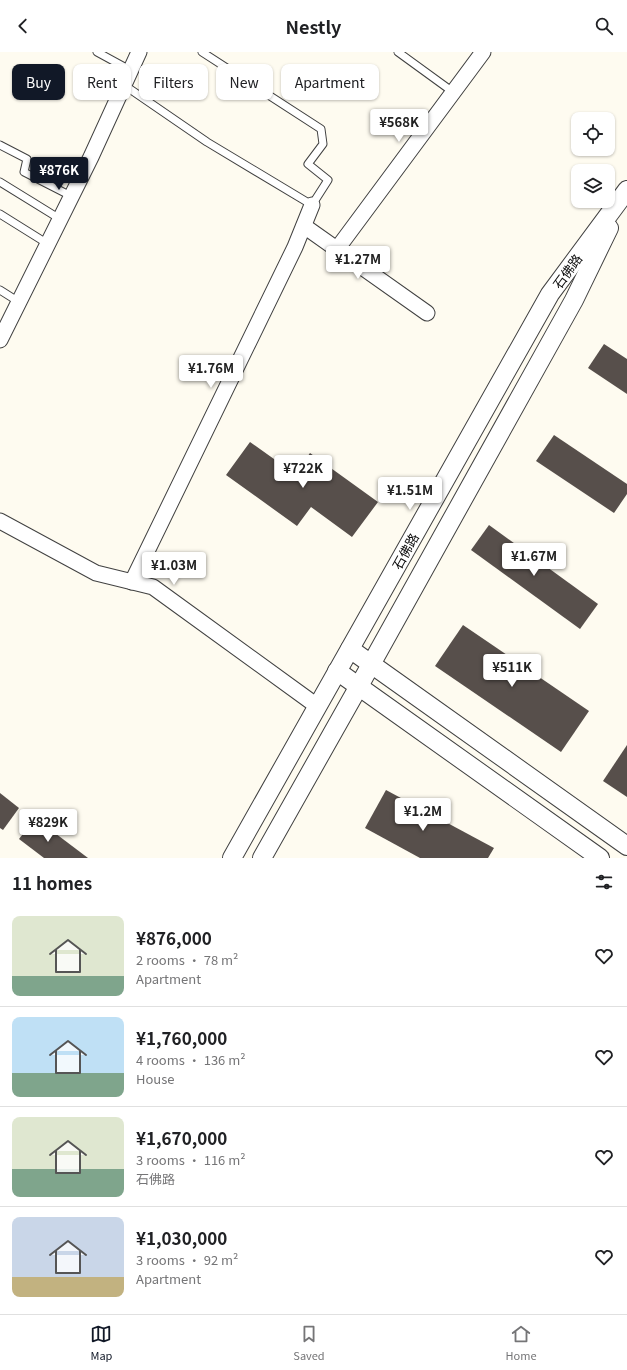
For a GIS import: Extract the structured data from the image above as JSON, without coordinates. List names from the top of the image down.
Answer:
{
  "streets": {
    "street": ["石佛路"]
  },
  "page": {
    "header": "Nestly",
    "chip": [
      "Buy",
      "Rent",
      "Filters",
      "New",
      "Apartment"
    ],
    "price": [
      "¥568K",
      "¥876K",
      "¥1.27M",
      "¥1.76M",
      "¥722K",
      "¥1.51M",
      "¥1.67M",
      "¥1.03M",
      "¥511K",
      "¥1.2M",
      "¥829K"
    ],
    "heading": "11 homes",
    "list": [
      {
        "name": "¥876,000",
        "note": "2 rooms · 78 m² · Apartment"
      },
      {
        "name": "¥1,760,000",
        "note": "4 rooms · 136 m² · House"
      },
      {
        "name": "¥1,670,000",
        "note": "3 rooms · 116 m² · 石佛路"
      },
      {
        "name": "¥1,030,000",
        "note": "3 rooms · 92 m² · Apartment"
      }
    ],
    "tabs": ["Map", "Saved", "Home"]
  }
}
